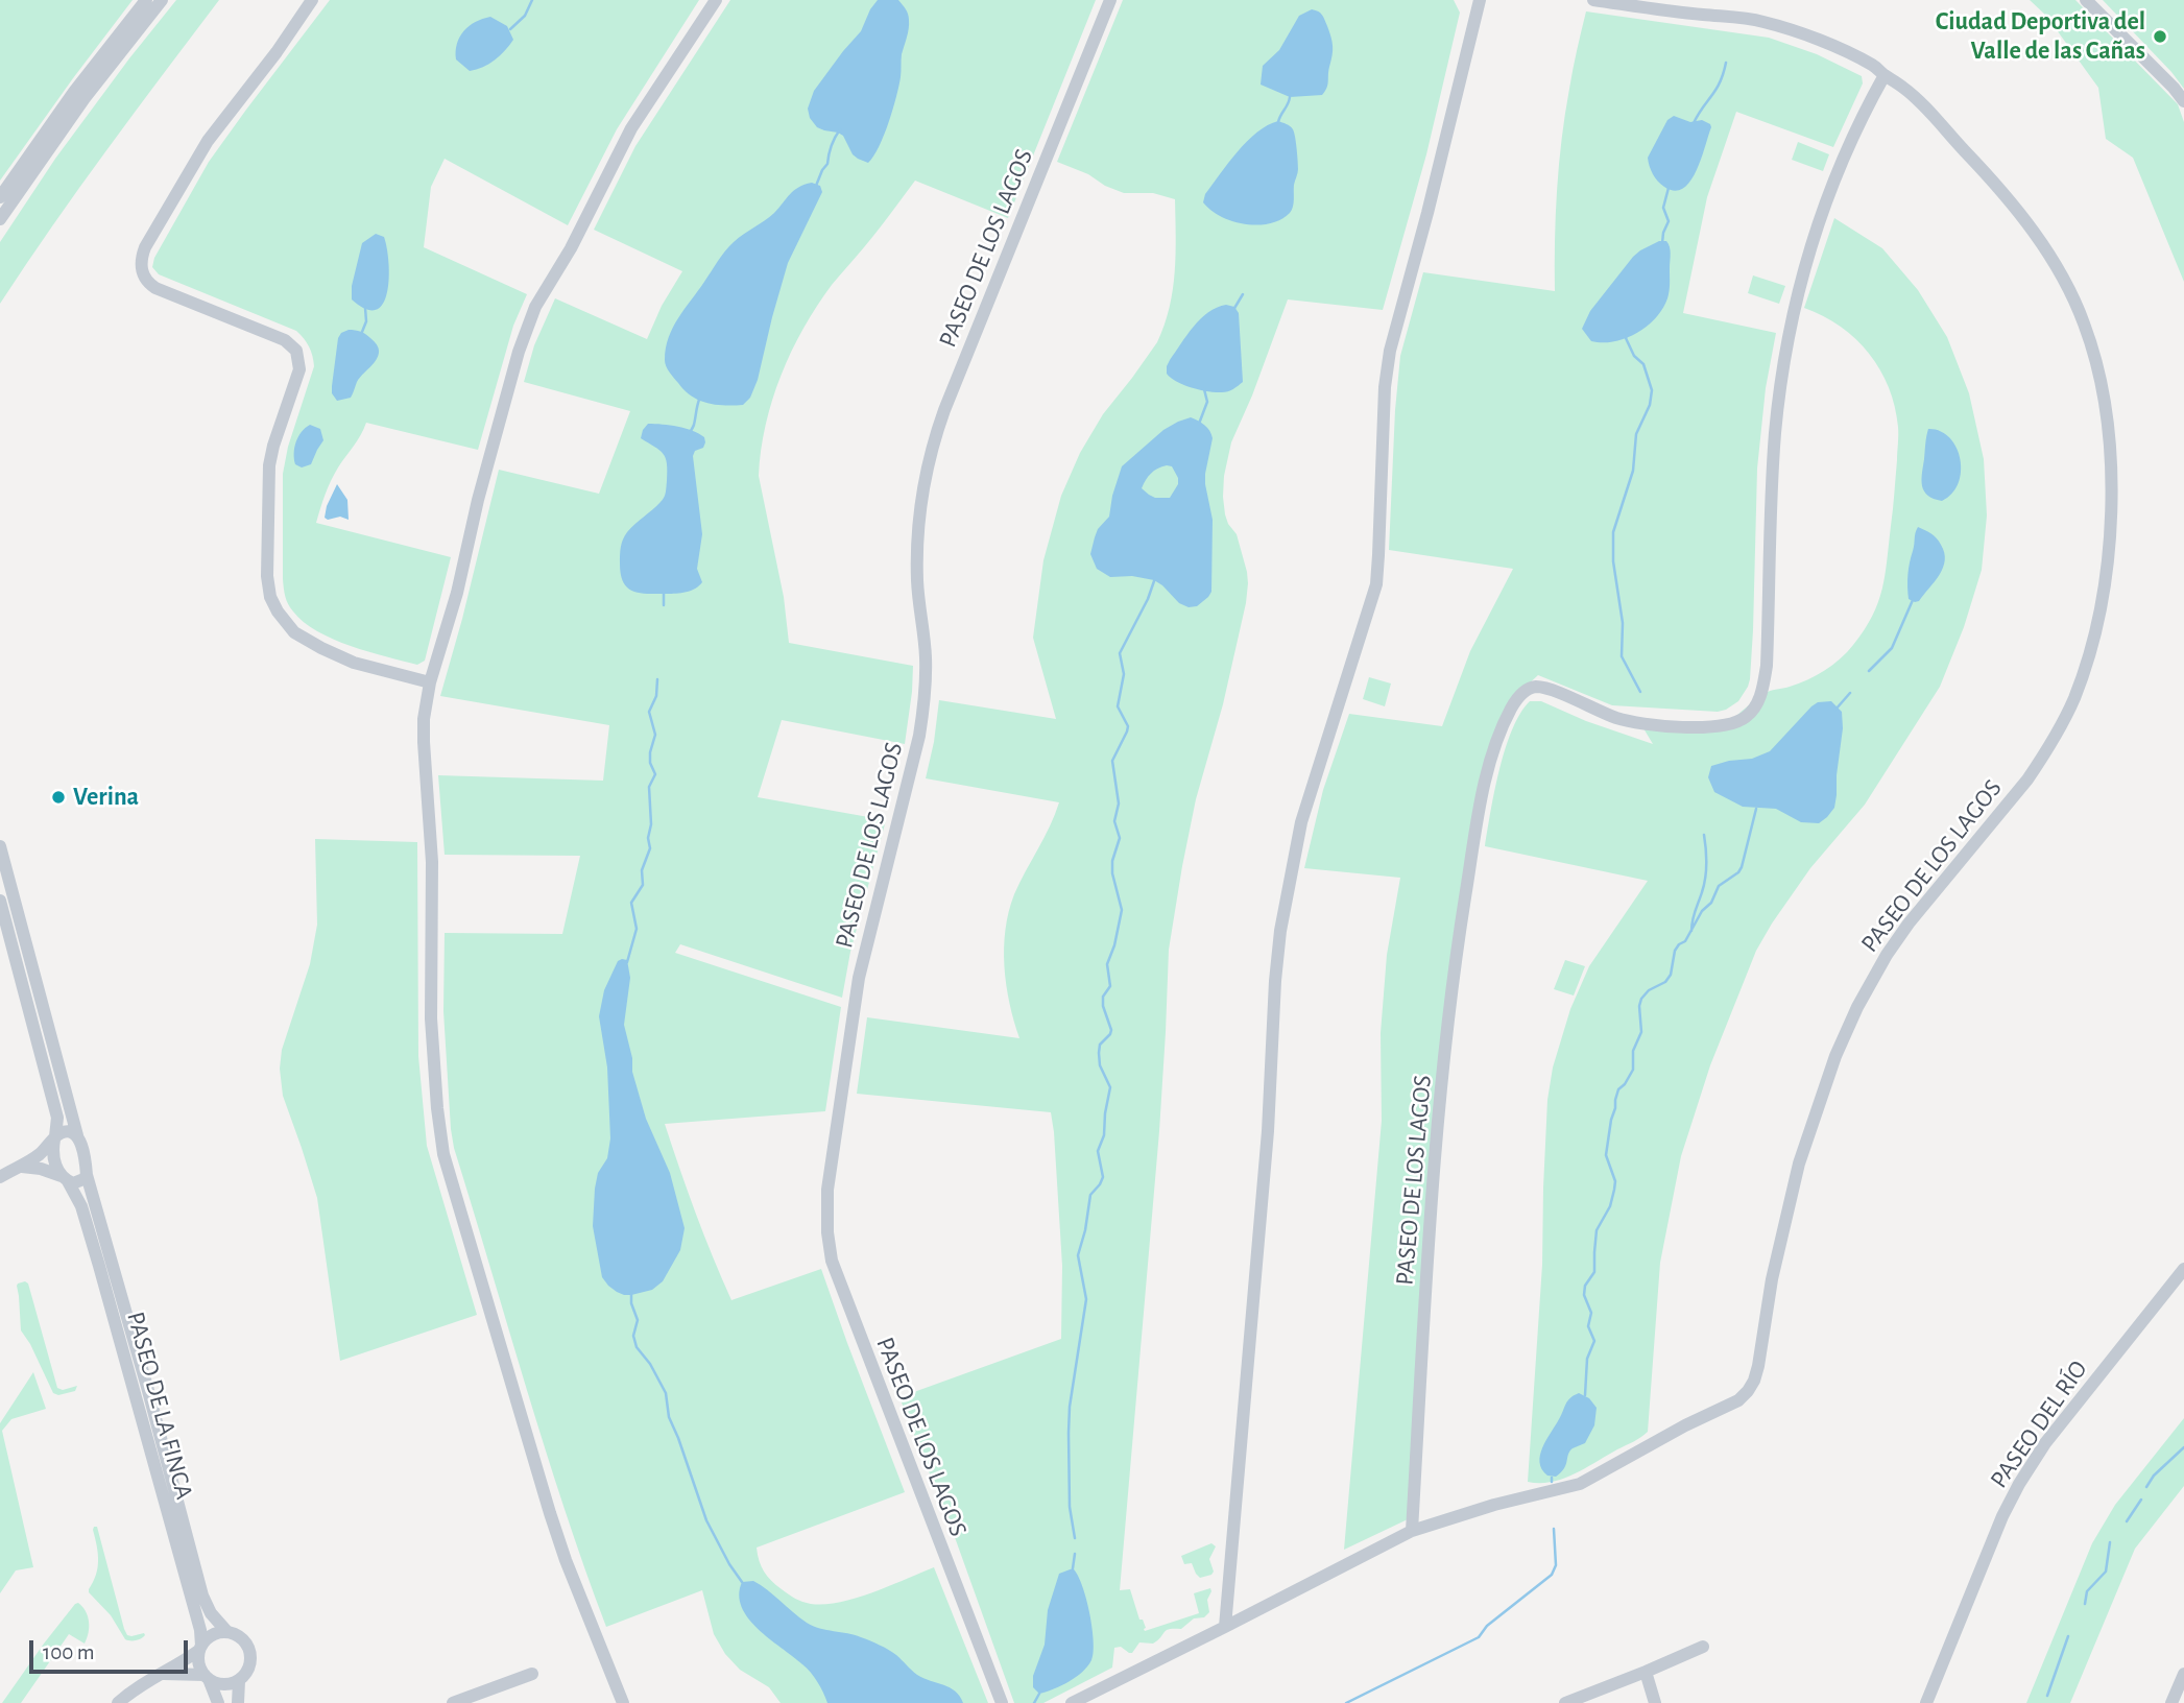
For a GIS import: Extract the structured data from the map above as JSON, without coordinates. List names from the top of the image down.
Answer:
{
  "streets": {
    "street": ["PASEO DE LOS LAGOS", "PASEO DE LA FINCA", "PASEO DEL RÍO"]
  },
  "places": ["Ciudad Deportiva del Valle de las Cañas", "Verina"],
  "scale_bar": "100 m"
}
